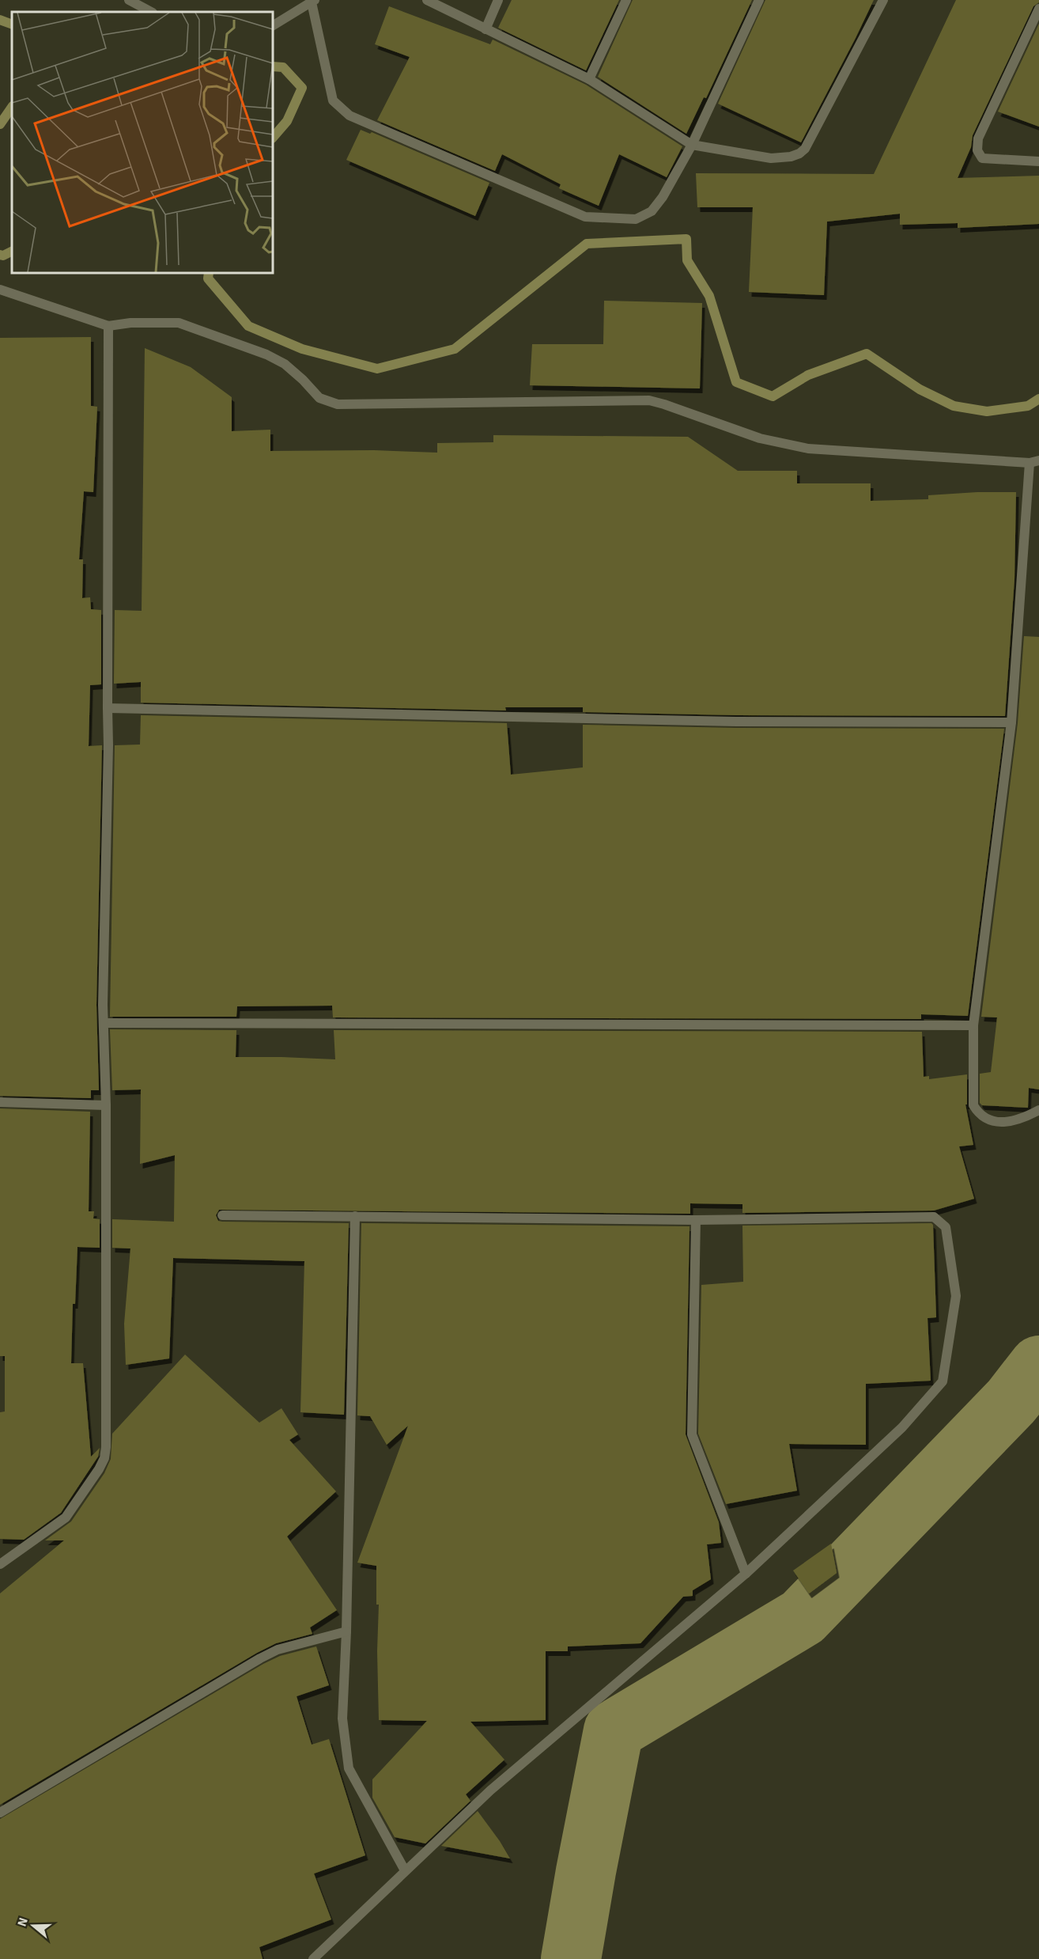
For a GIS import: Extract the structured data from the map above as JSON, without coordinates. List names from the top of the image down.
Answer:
{
  "north": "left"
}
